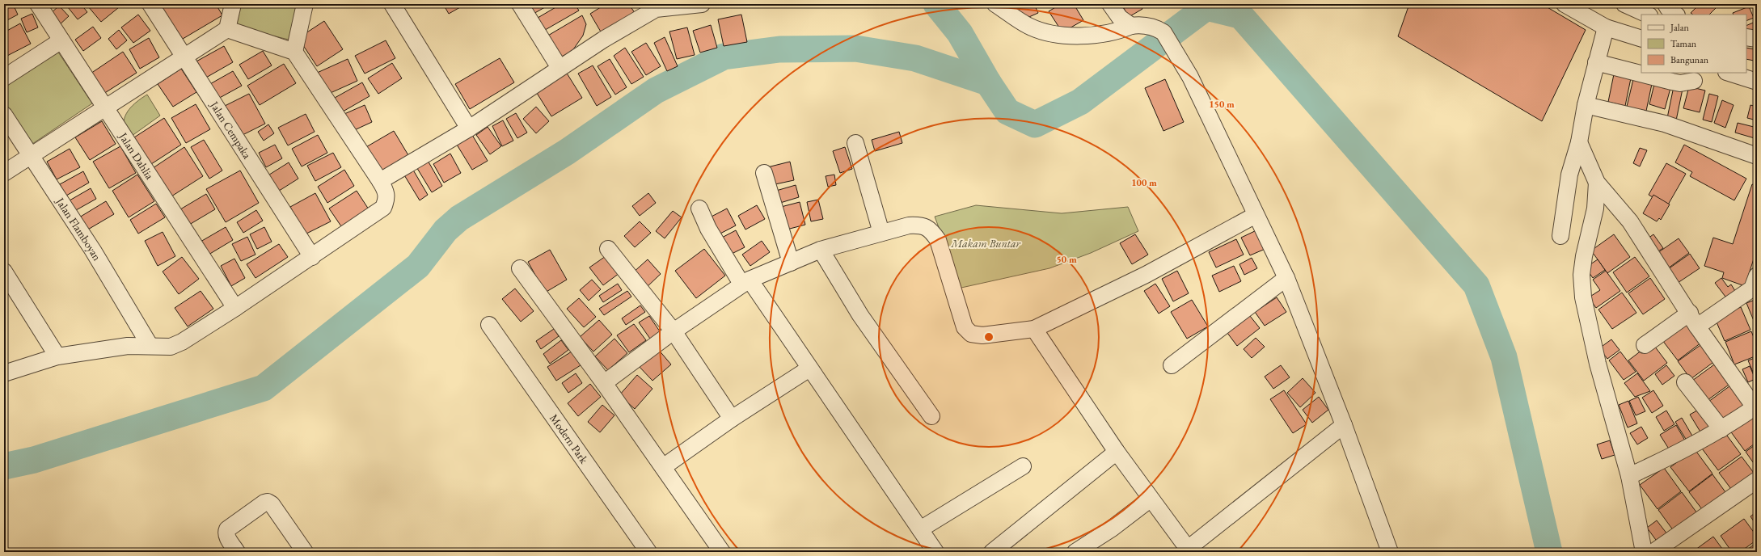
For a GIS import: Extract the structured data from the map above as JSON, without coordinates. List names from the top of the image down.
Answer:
{
  "streets": {
    "street": [
      "Jalan Cempaka",
      "Jalan Dahlia",
      "Jalan Flamboyan",
      "Modern Park"
    ]
  },
  "parks": ["Makam Buntar"],
  "legend": ["Jalan", "Taman", "Bangunan"],
  "rings": ["150 m", "100 m", "50 m"]
}
